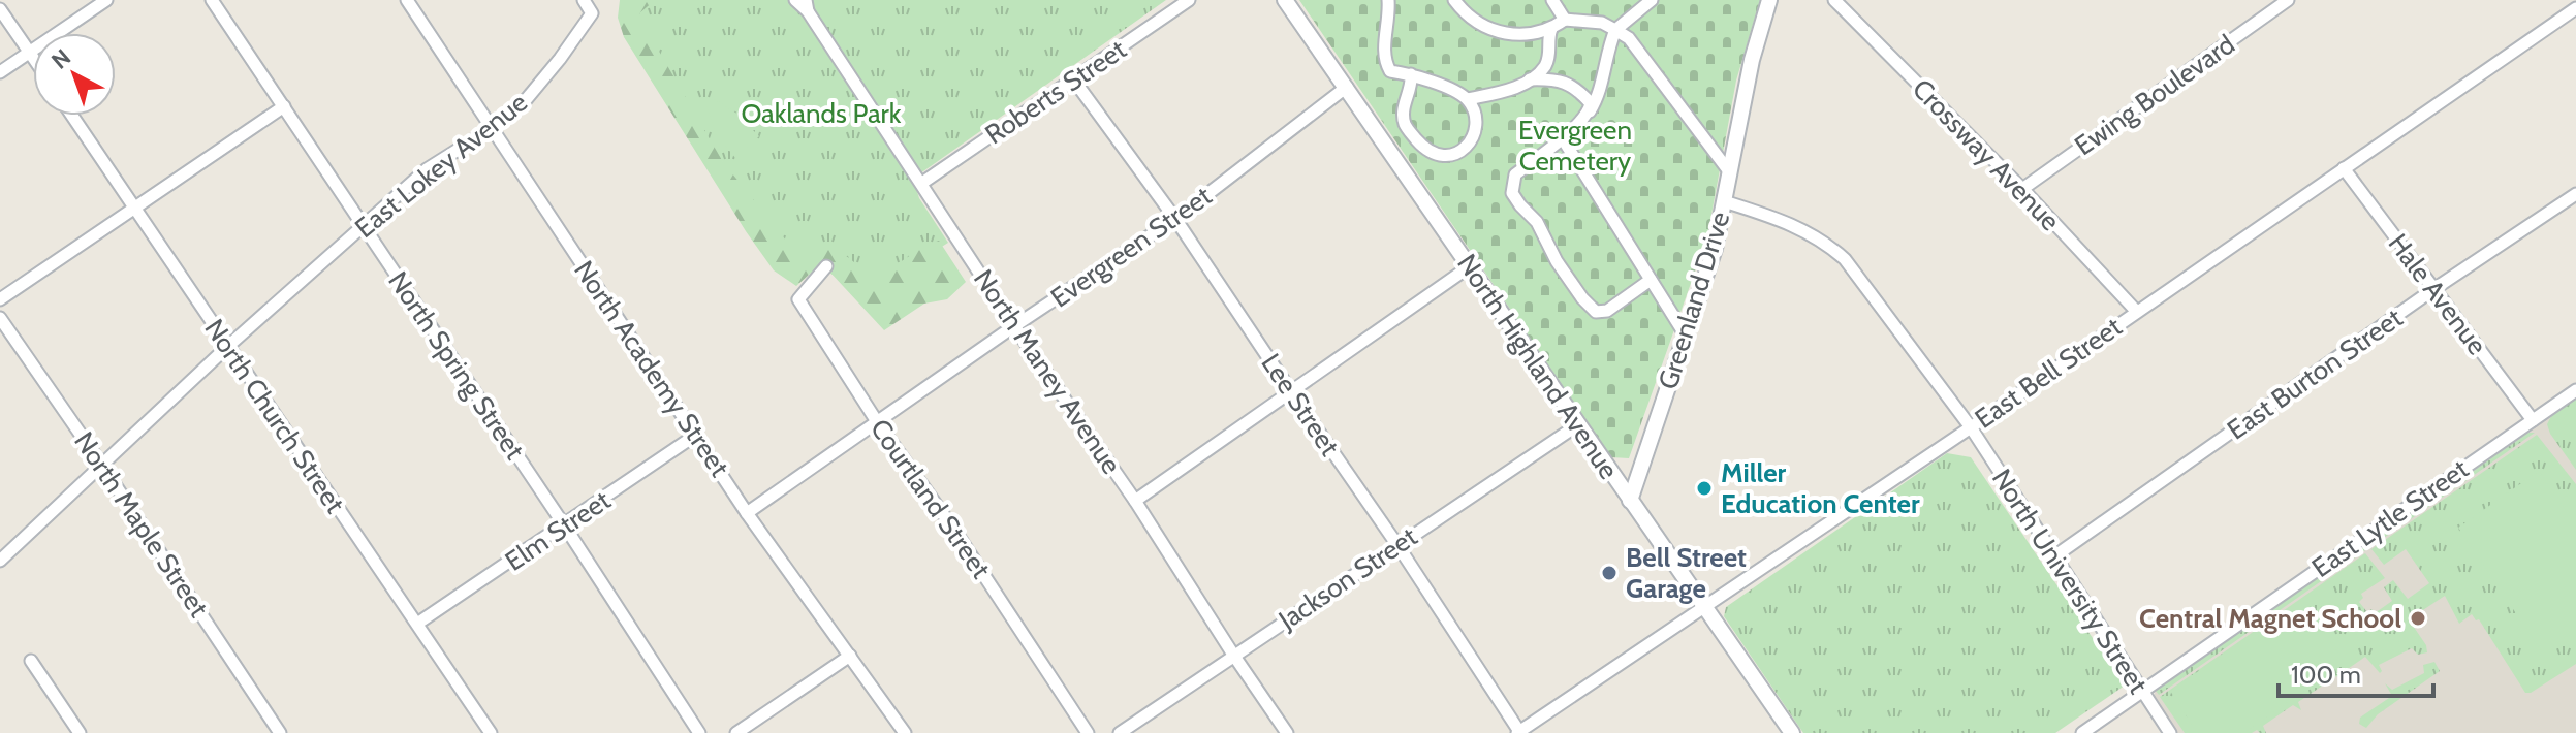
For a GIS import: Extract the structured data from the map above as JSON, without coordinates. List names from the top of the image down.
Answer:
{
  "streets": {
    "street": [
      "Roberts Street",
      "Ewing Boulevard",
      "Crossway Avenue",
      "East Lokey Avenue",
      "Evergreen Street",
      "Hale Avenue",
      "Greenland Drive",
      "North Spring Street",
      "North Highland Avenue",
      "North Academy Street",
      "North Maney Avenue",
      "East Bell Street",
      "East Burton Street",
      "Lee Street",
      "North Church Street",
      "Courtland Street",
      "East Lytle Street",
      "North Maple Street",
      "Elm Street",
      "Jackson Street",
      "North University Street"
    ]
  },
  "crossings": [
    ["Roberts Street", "North Maney Avenue"],
    ["Roberts Street", "Lee Street"],
    ["Ewing Boulevard", "Crossway Avenue"],
    ["Crossway Avenue", "East Bell Street"],
    ["East Lokey Avenue", "North Spring Street"],
    ["East Lokey Avenue", "North Academy Street"],
    ["East Lokey Avenue", "North Church Street"],
    ["East Lokey Avenue", "North Maple Street"],
    ["Evergreen Street", "North Highland Avenue"],
    ["Evergreen Street", "North Academy Street"],
    ["Evergreen Street", "North Maney Avenue"],
    ["Evergreen Street", "Lee Street"],
    ["Evergreen Street", "Courtland Street"],
    ["Hale Avenue", "East Bell Street"],
    ["Hale Avenue", "East Burton Street"],
    ["Hale Avenue", "East Lytle Street"],
    ["Greenland Drive", "North Highland Avenue"],
    ["Greenland Drive", "North University Street"],
    ["North Spring Street", "Elm Street"],
    ["North Highland Avenue", "East Bell Street"],
    ["North Highland Avenue", "Jackson Street"],
    ["North Academy Street", "Elm Street"],
    ["North Maney Avenue", "Jackson Street"],
    ["East Bell Street", "Lee Street"],
    ["East Bell Street", "North University Street"],
    ["East Burton Street", "North University Street"],
    ["Lee Street", "Jackson Street"],
    ["North Church Street", "Elm Street"],
    ["East Lytle Street", "North University Street"]
  ],
  "parks": ["Oaklands Park", "Evergreen Cemetery"],
  "places": ["Miller Education Center", "Bell Street Garage", "Central Magnet School"],
  "scale_bar": "100 m",
  "north": "top left"
}
